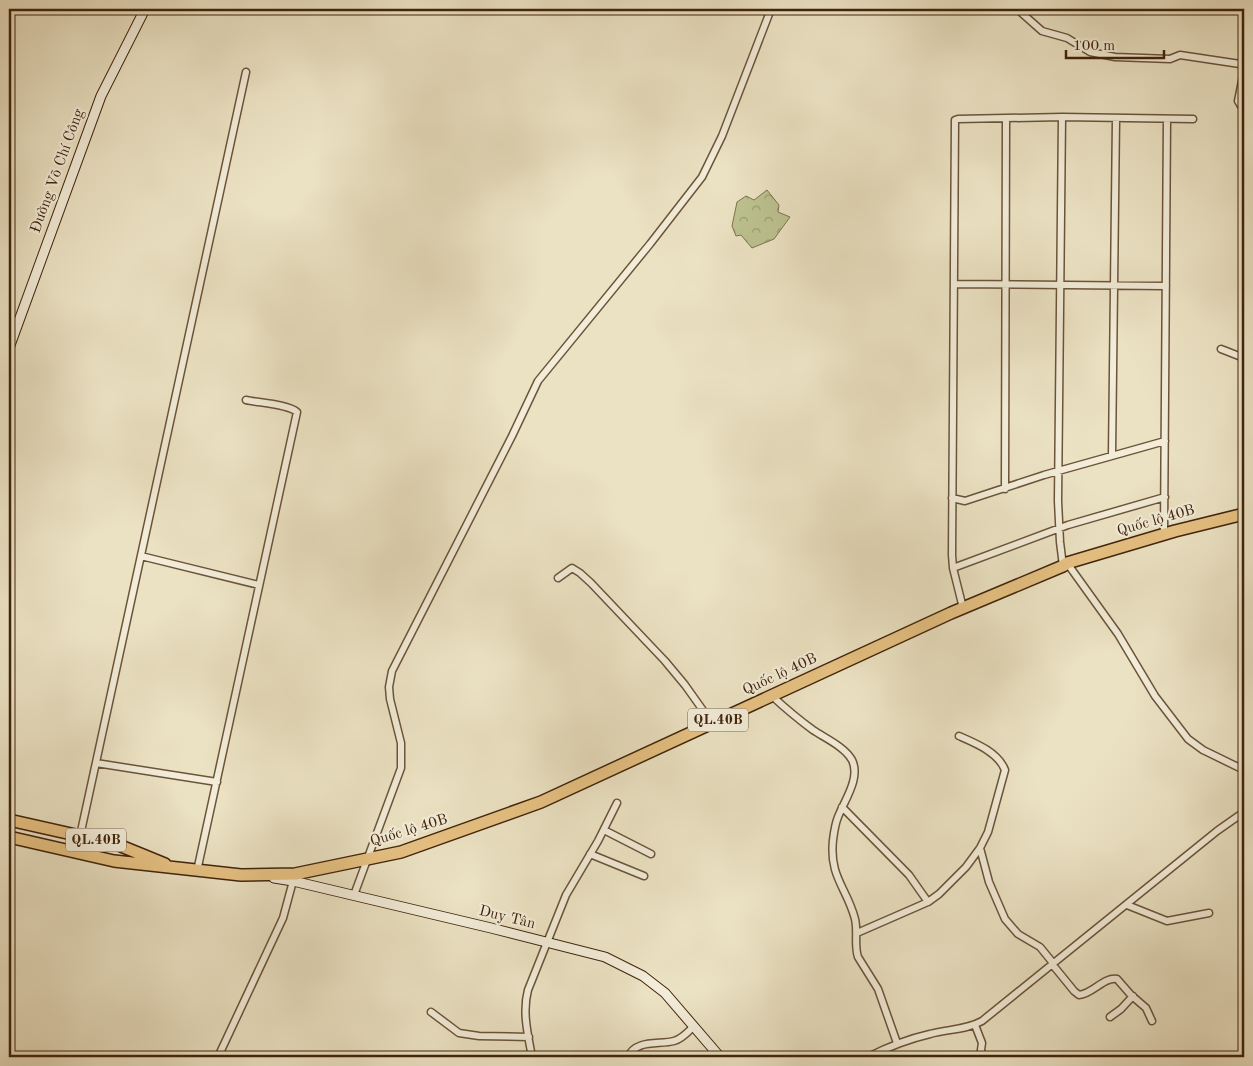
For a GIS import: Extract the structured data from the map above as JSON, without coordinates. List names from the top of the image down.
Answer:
{
  "streets": {
    "highway": ["Quốc lộ 40B", "QL.40B"],
    "street": ["Đường Võ Chí Công", "Duy Tân"]
  },
  "crossings": [
    ["Quốc lộ 40B", "Duy Tân"]
  ],
  "scale_bar": "100 m"
}
